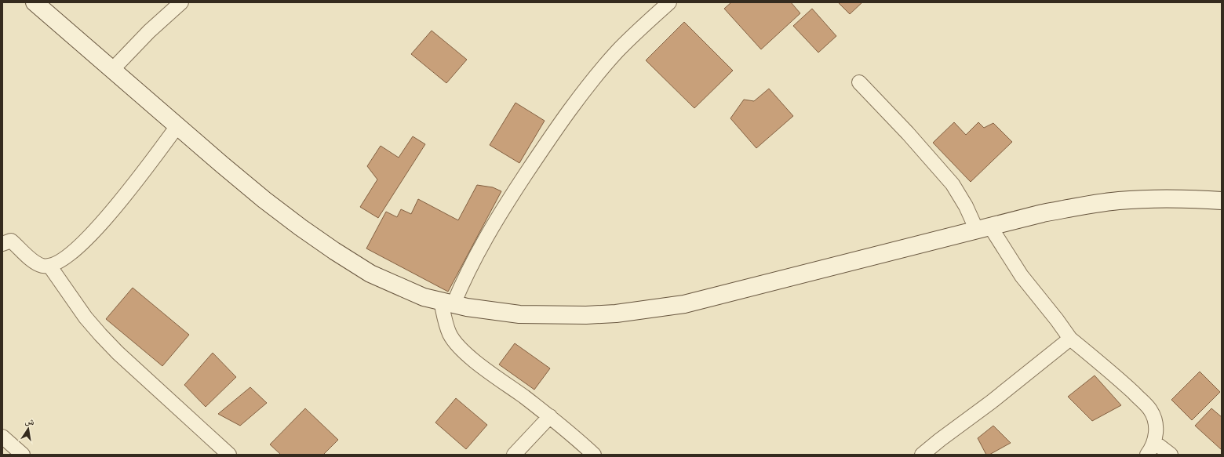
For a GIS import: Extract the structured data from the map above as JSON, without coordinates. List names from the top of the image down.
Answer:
{
  "north": "top"
}
